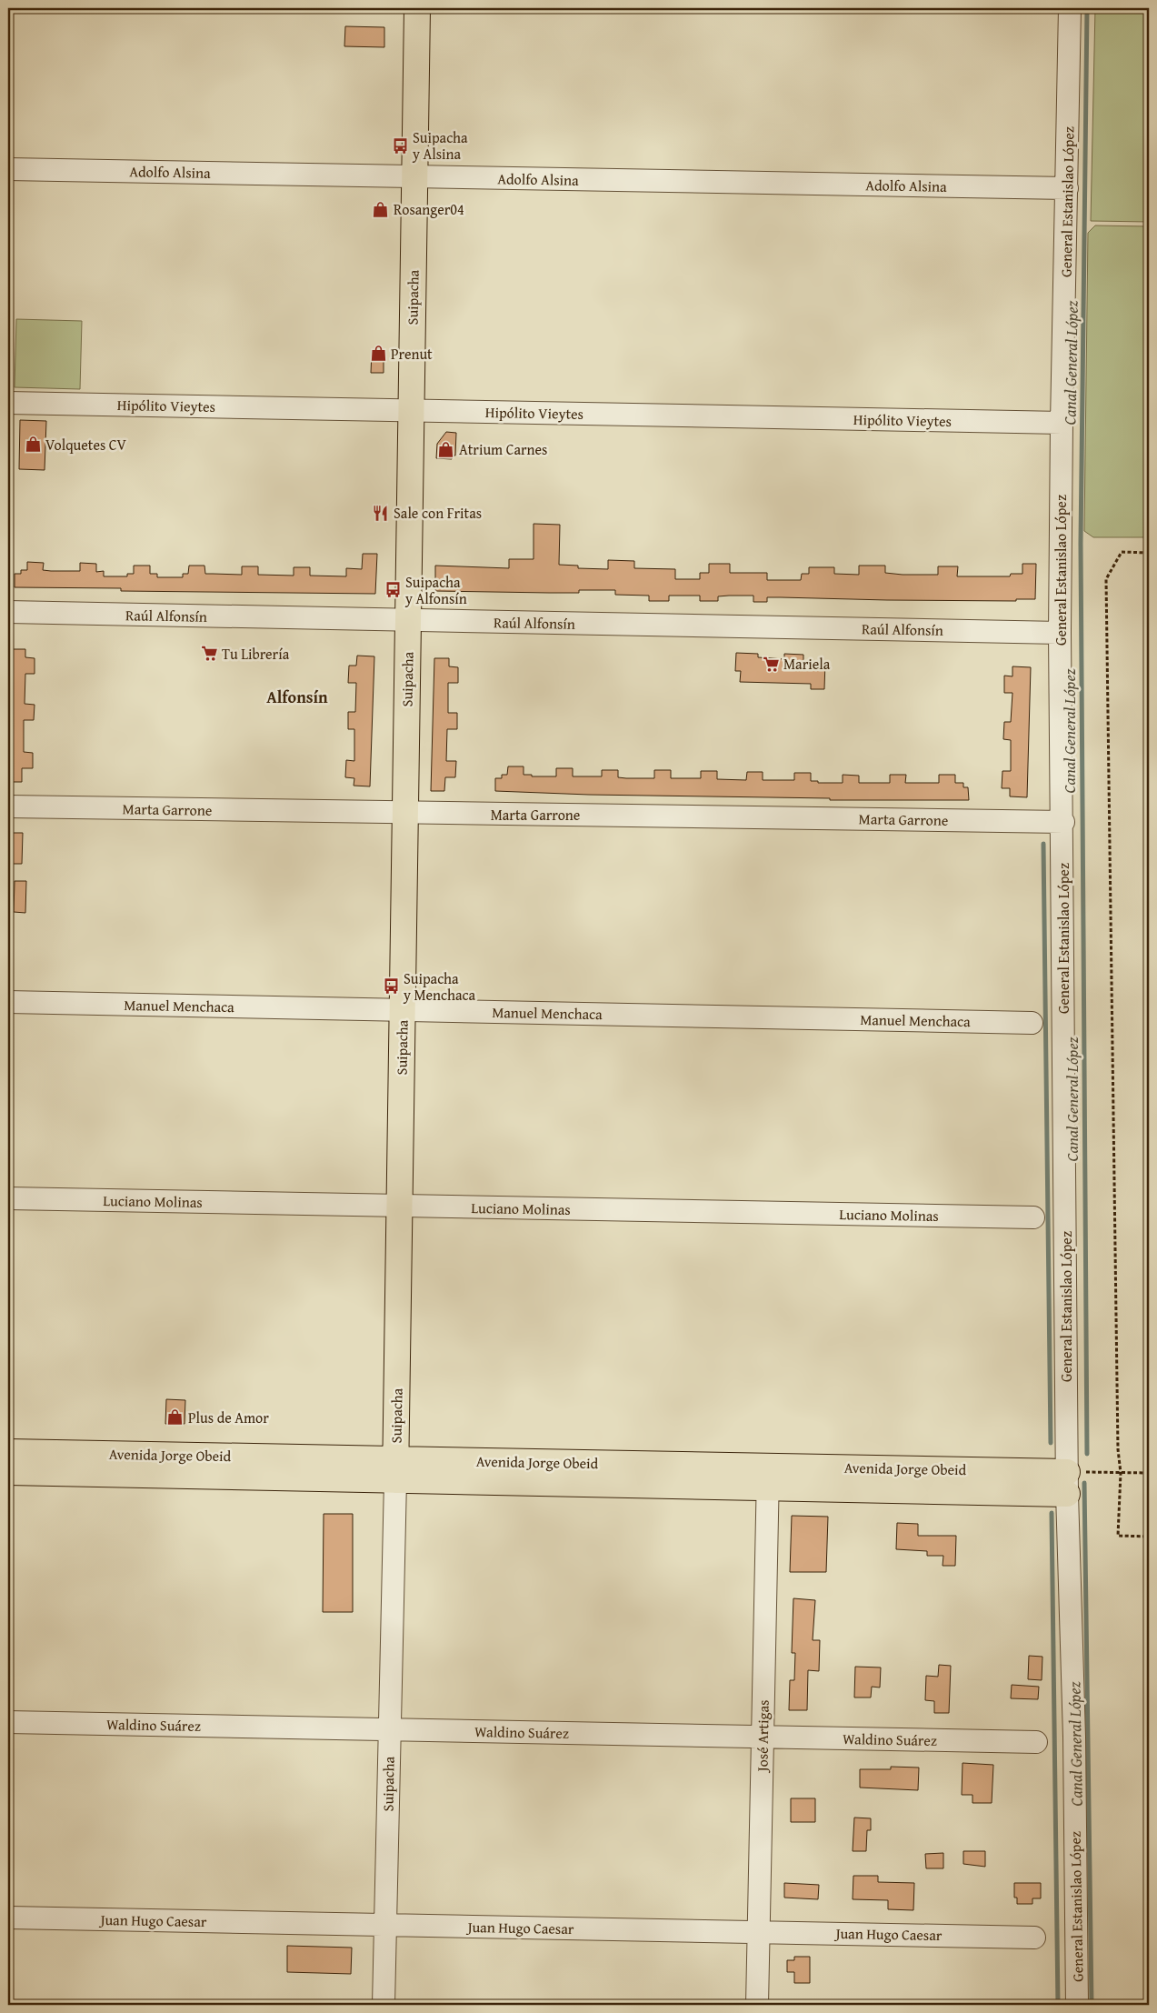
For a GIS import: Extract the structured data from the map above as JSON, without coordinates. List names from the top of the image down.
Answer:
{
  "streets": {
    "main road": ["Suipacha", "Avenida Jorge Obeid"],
    "street": [
      "Adolfo Alsina",
      "General Estanislao López",
      "Hipólito Vieytes",
      "Raúl Alfonsín",
      "Marta Garrone",
      "Manuel Menchaca",
      "Luciano Molinas",
      "Waldino Suárez",
      "José Artigas",
      "Juan Hugo Caesar"
    ]
  },
  "crossings": [
    ["Adolfo Alsina", "General Estanislao López"],
    ["Adolfo Alsina", "Suipacha"],
    ["General Estanislao López", "Hipólito Vieytes"],
    ["General Estanislao López", "Raúl Alfonsín"],
    ["General Estanislao López", "Marta Garrone"],
    ["General Estanislao López", "Avenida Jorge Obeid"],
    ["Suipacha", "Hipólito Vieytes"],
    ["Suipacha", "Raúl Alfonsín"],
    ["Suipacha", "Marta Garrone"],
    ["Suipacha", "Manuel Menchaca"],
    ["Suipacha", "Luciano Molinas"],
    ["Suipacha", "Avenida Jorge Obeid"],
    ["Suipacha", "Waldino Suárez"],
    ["Suipacha", "Juan Hugo Caesar"],
    ["Avenida Jorge Obeid", "José Artigas"],
    ["Waldino Suárez", "José Artigas"],
    ["José Artigas", "Juan Hugo Caesar"]
  ],
  "districts": ["Alfonsín"],
  "water": ["Canal General López"],
  "places": {
    "bus stop": ["Suipacha y Alsina", "Suipacha y Alfonsín", "Suipacha y Menchaca"],
    "shop": [
      "Rosanger04",
      "Prenut",
      "Volquetes CV",
      "Atrium Carnes",
      "Plus de Amor"
    ],
    "restaurant": ["Sale con Fritas"],
    "supermarket": ["Tu Librería", "Mariela"]
  }
}
